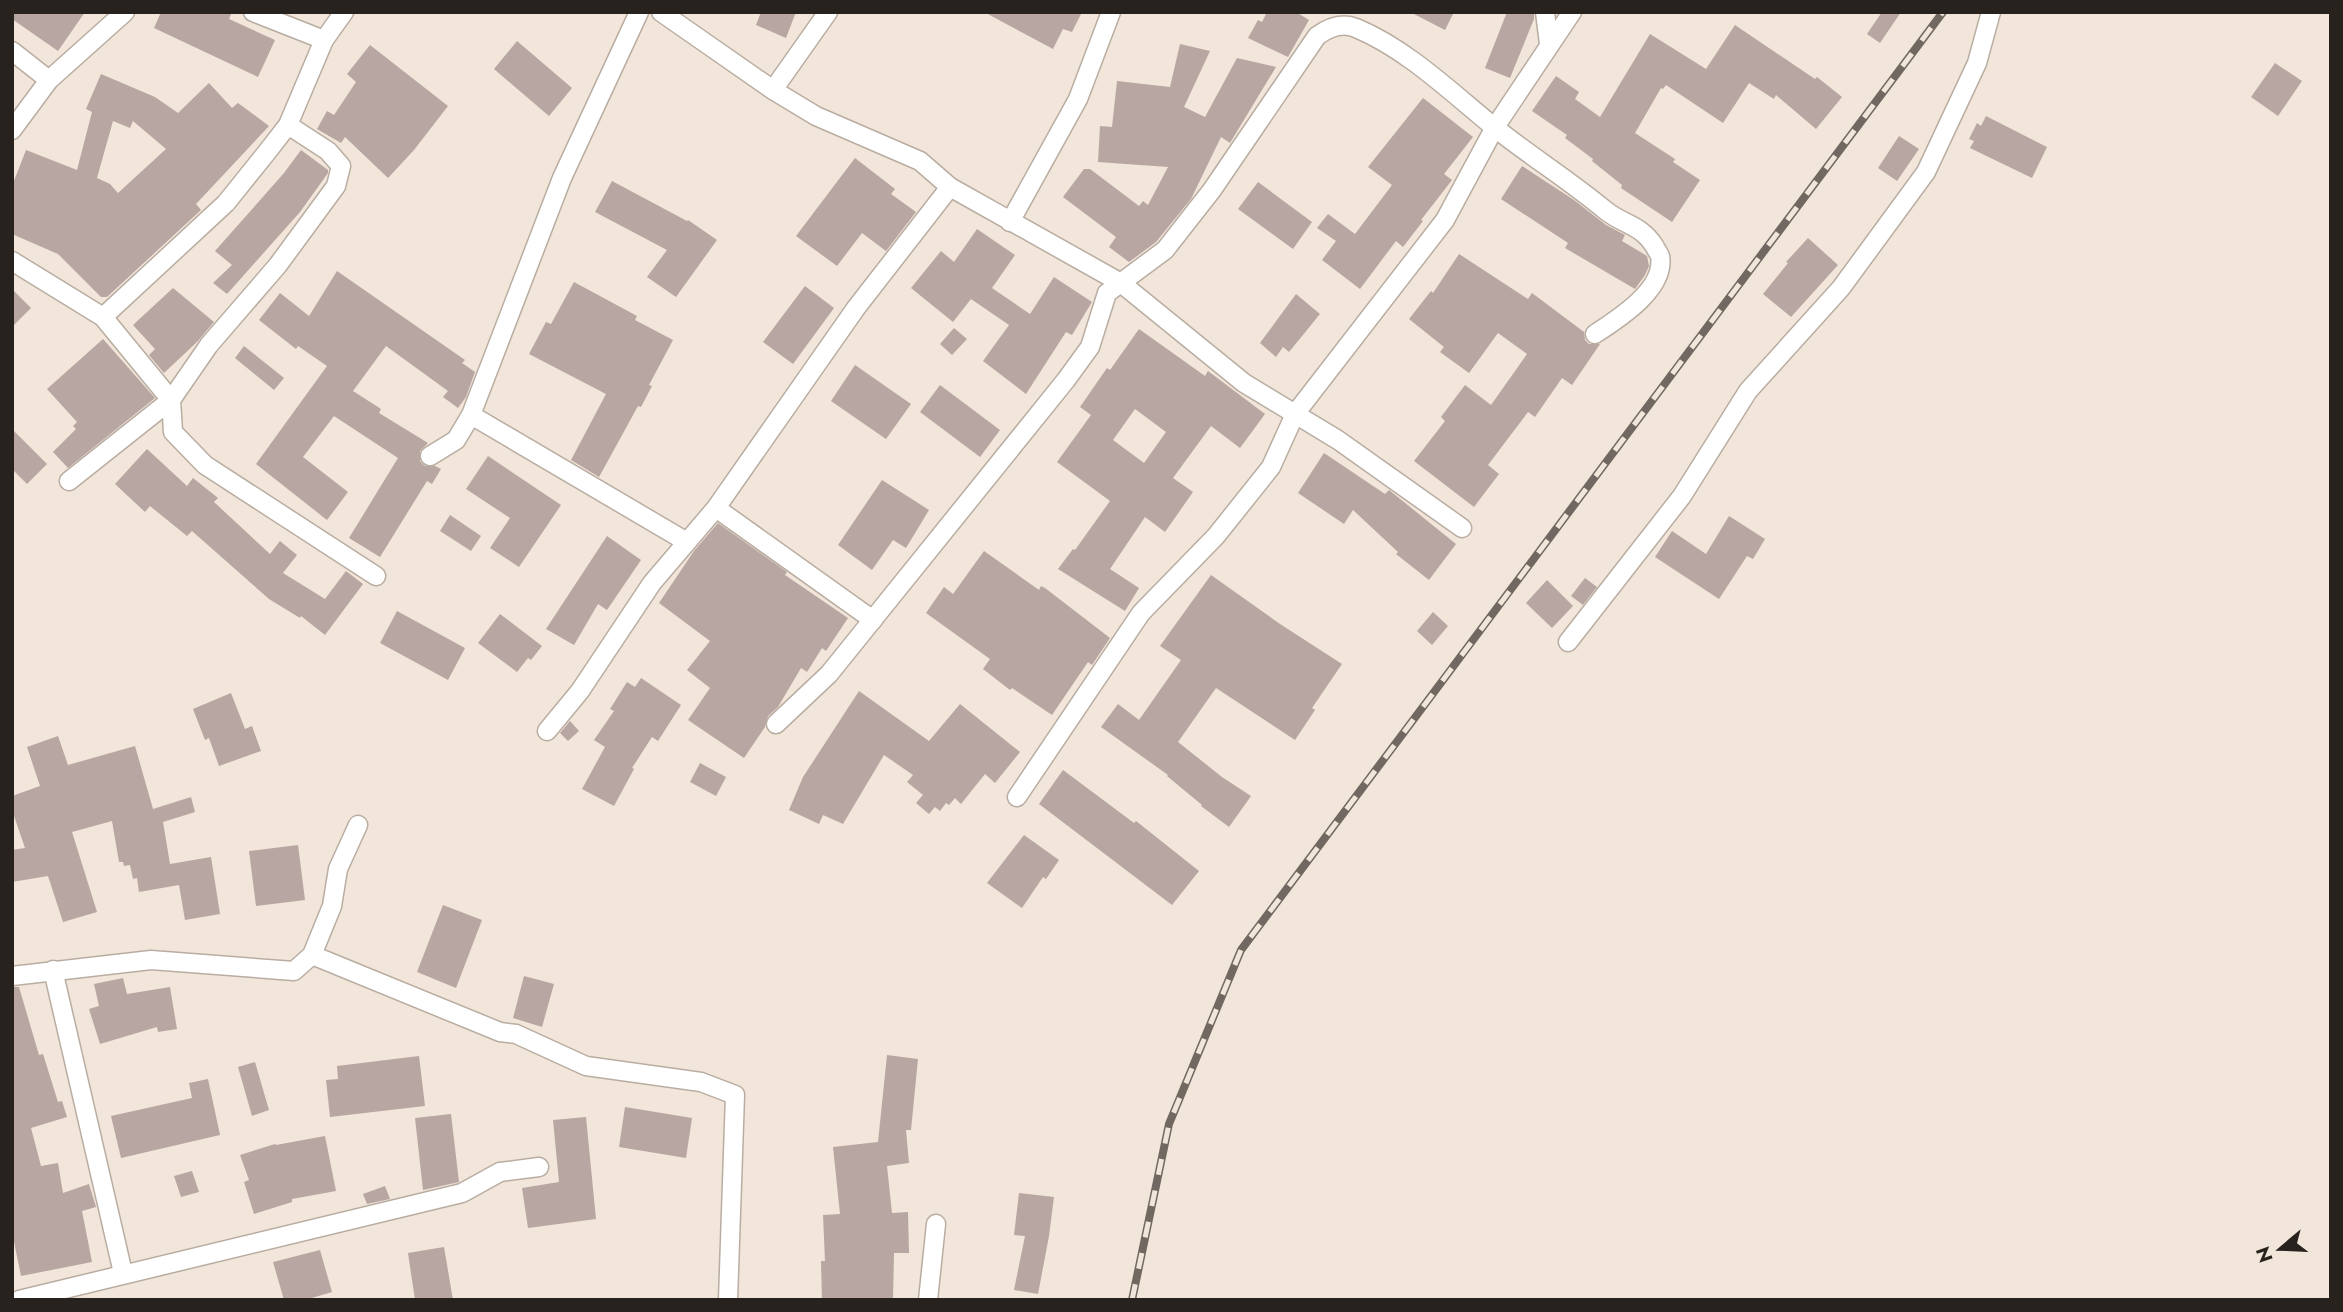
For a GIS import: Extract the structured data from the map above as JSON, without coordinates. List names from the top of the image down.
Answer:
{
  "north": "left"
}
